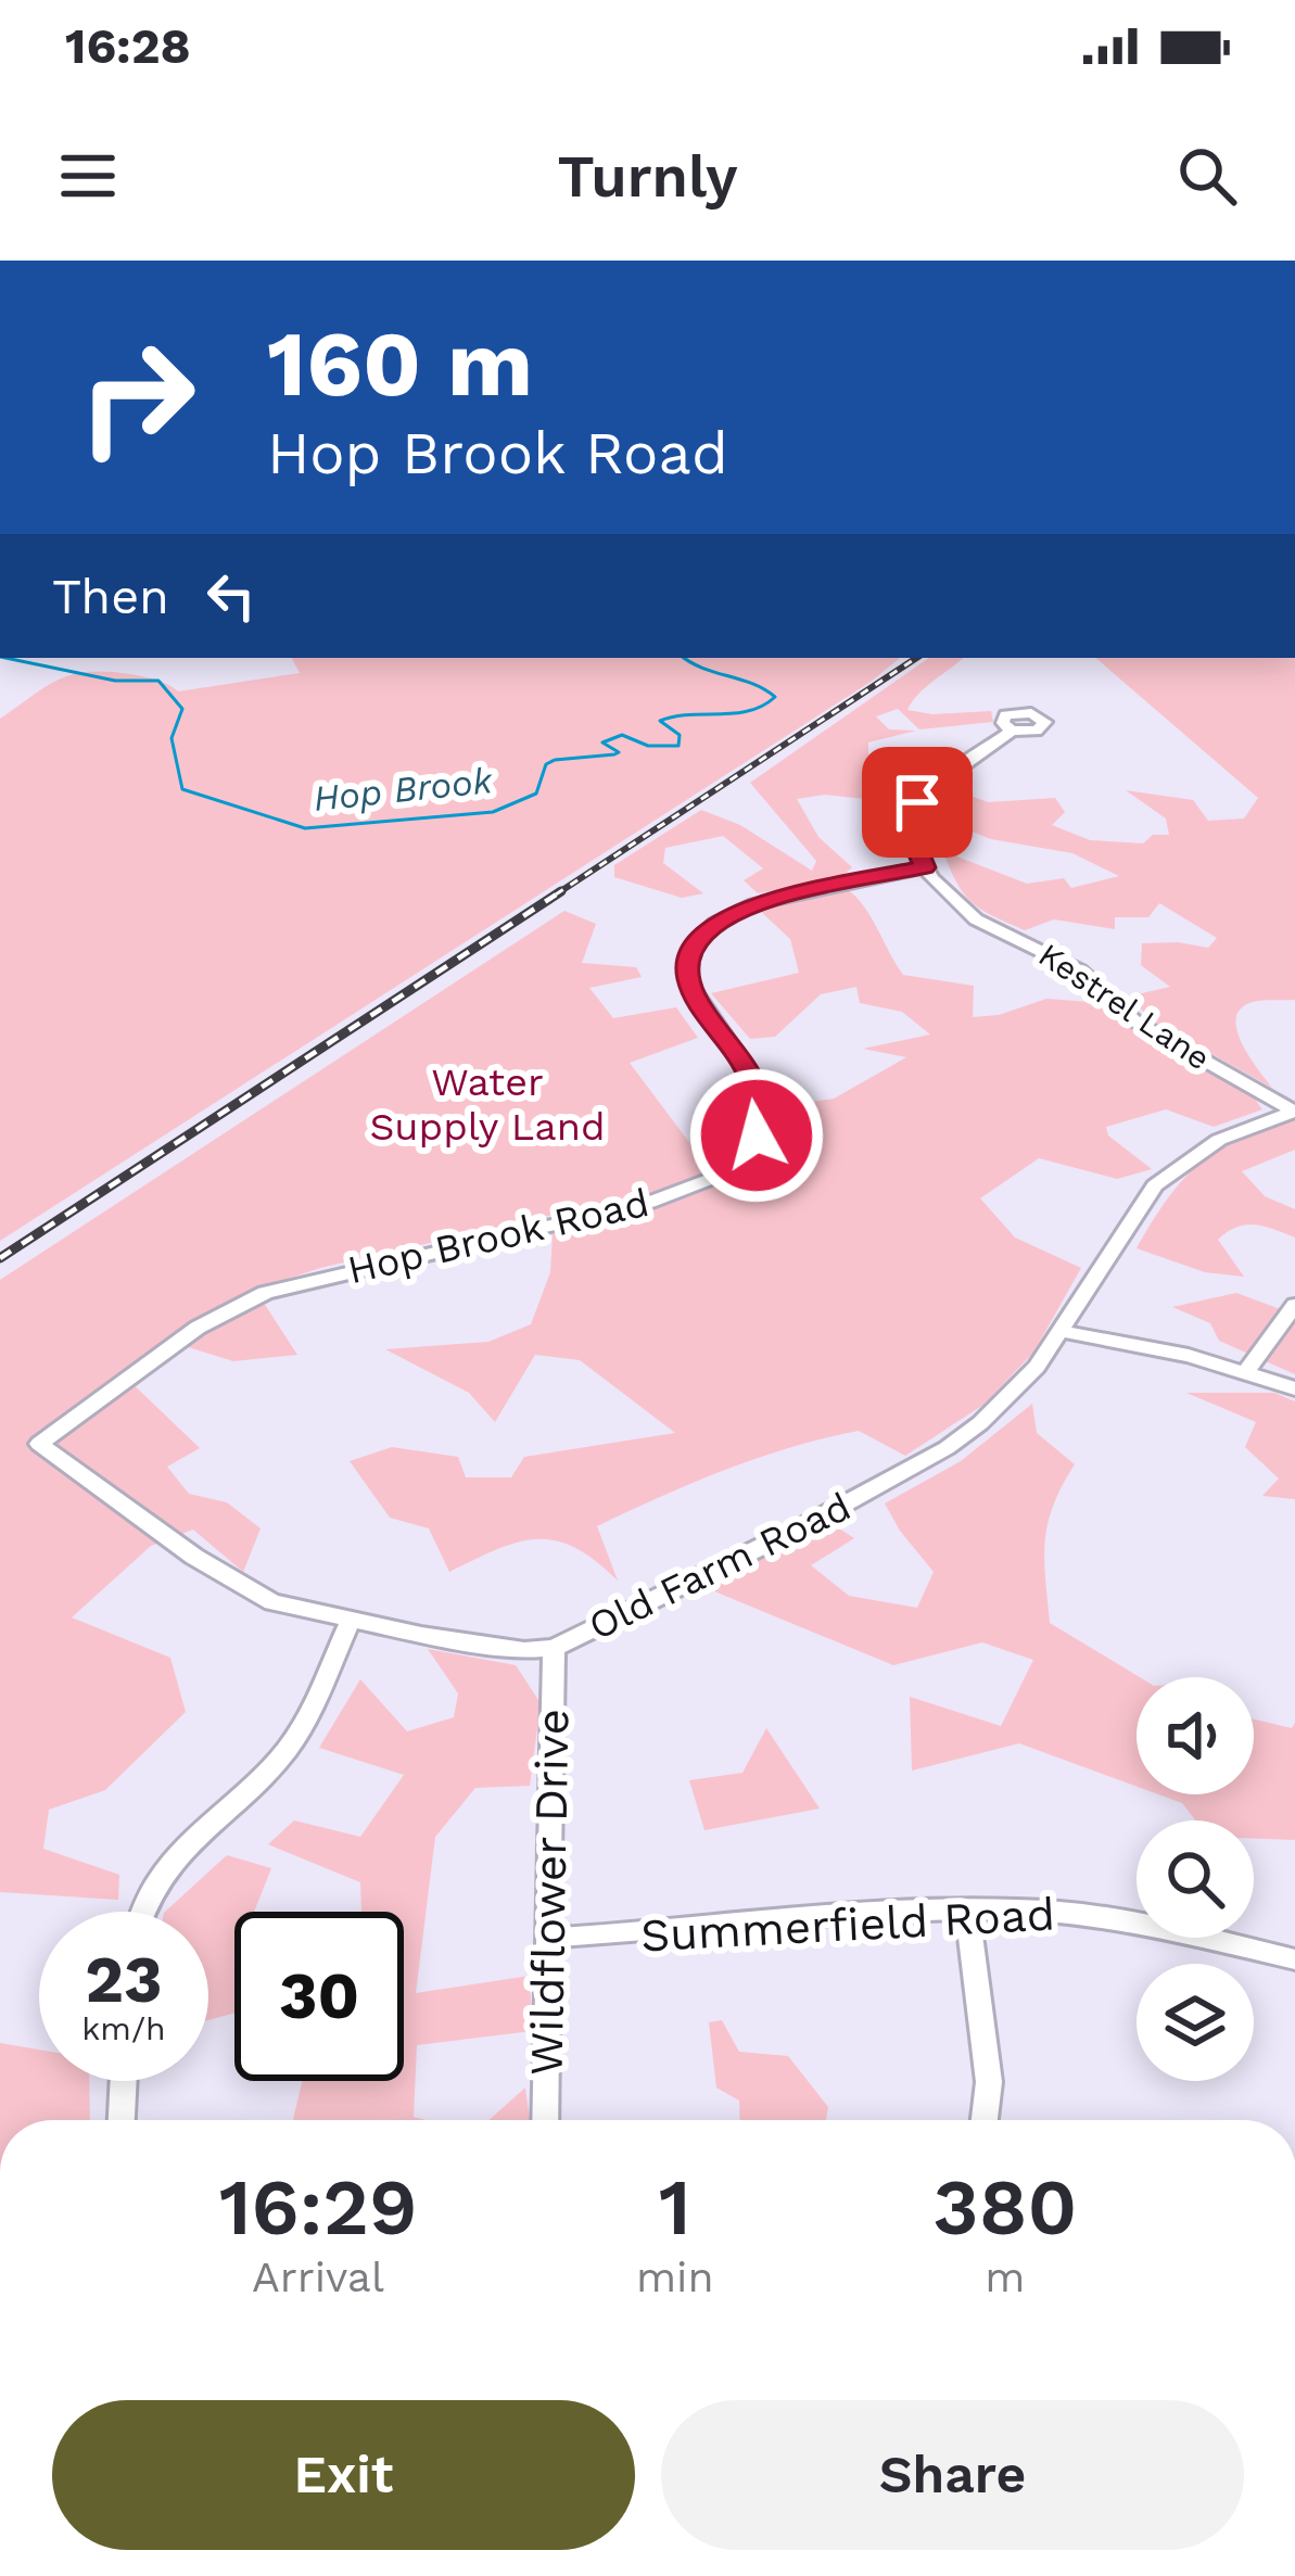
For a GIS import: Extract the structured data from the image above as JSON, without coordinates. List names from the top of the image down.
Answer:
{
  "streets": {
    "street": [
      "Kestrel Lane",
      "Hop Brook Road",
      "Old Farm Road",
      "Wildflower Drive",
      "Summerfield Road"
    ]
  },
  "crossings": [
    ["Kestrel Lane", "Hop Brook Road"],
    ["Kestrel Lane", "Old Farm Road"],
    ["Hop Brook Road", "Old Farm Road"],
    ["Old Farm Road", "Wildflower Drive"],
    ["Wildflower Drive", "Summerfield Road"]
  ],
  "water": ["Hop Brook"],
  "parks": ["Water Supply Land"],
  "page": {
    "status": "16:28",
    "header": "Turnly",
    "turn": ["160 m", "Hop Brook Road"],
    "then": "Then",
    "speed": "23 km/h",
    "limit": "30",
    "eta": [
      "16:29",
      "Arrival",
      "1",
      "min",
      "380",
      "m"
    ],
    "buttons": ["Exit", "Share"]
  }
}
